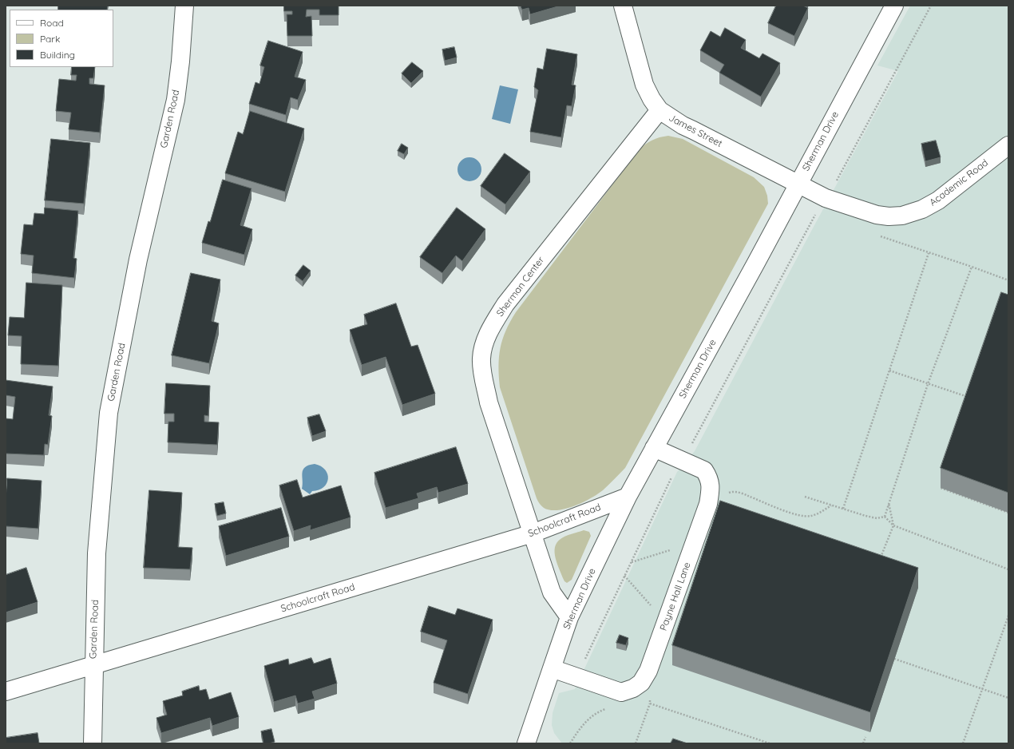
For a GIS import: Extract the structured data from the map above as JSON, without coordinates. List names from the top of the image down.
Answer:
{
  "streets": {
    "street": [
      "Garden Road",
      "James Street",
      "Sherman Drive",
      "Academic Road",
      "Sherman Center",
      "Schoolcraft Road",
      "Payne Hall Lane"
    ]
  },
  "crossings": [
    ["Garden Road", "Schoolcraft Road"],
    ["James Street", "Sherman Drive"],
    ["James Street", "Academic Road"],
    ["James Street", "Sherman Center"],
    ["Sherman Drive", "Academic Road"],
    ["Sherman Drive", "Sherman Center"],
    ["Sherman Drive", "Schoolcraft Road"],
    ["Sherman Drive", "Payne Hall Lane"],
    ["Sherman Center", "Schoolcraft Road"]
  ],
  "legend": ["Road", "Park", "Building"]
}
